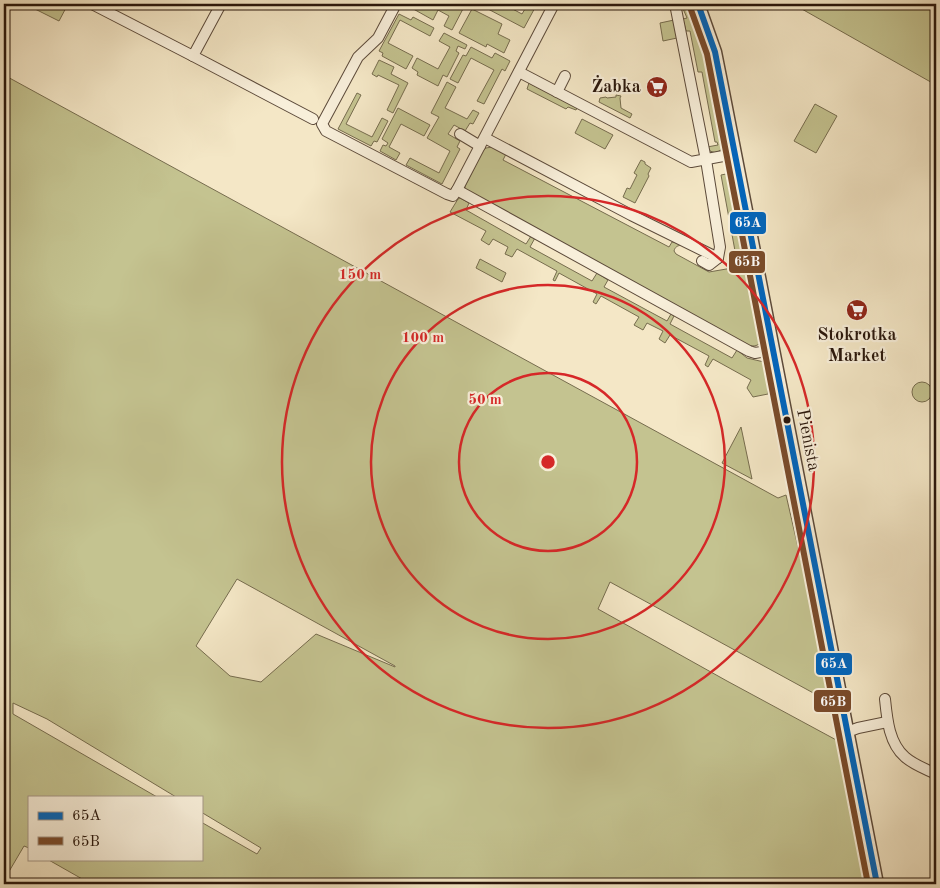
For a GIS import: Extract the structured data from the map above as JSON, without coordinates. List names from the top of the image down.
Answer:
{
  "streets": {
    "street": ["Pienista"]
  },
  "places": {
    "supermarket": ["Żabka", "Stokrotka Market"]
  },
  "lines": ["transit line 65A", "transit line 65B"],
  "legend": ["65A", "65B"],
  "rings": ["150 m", "100 m", "50 m"]
}
